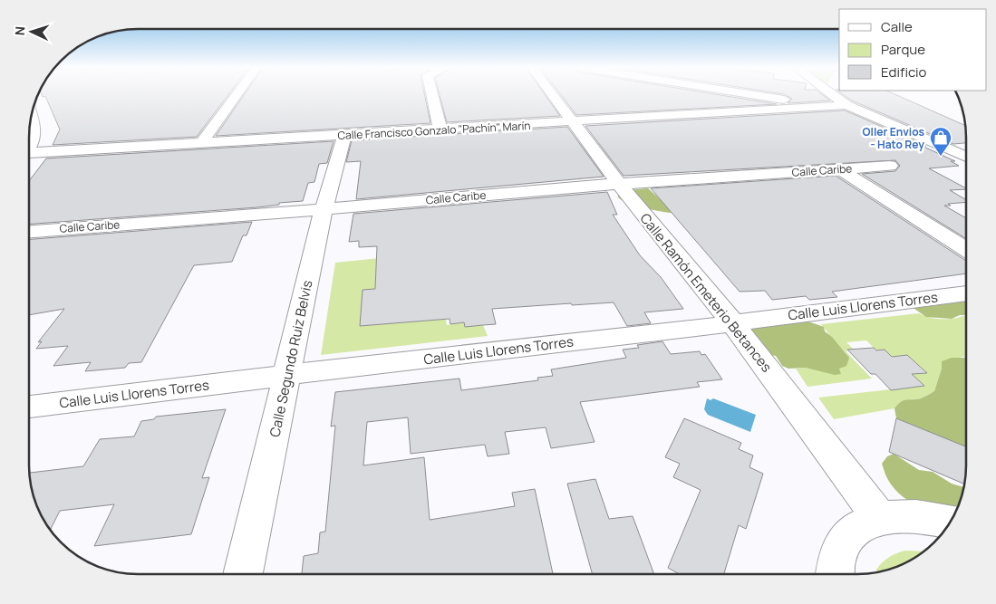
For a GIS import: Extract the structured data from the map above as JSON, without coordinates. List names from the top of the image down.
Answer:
{
  "streets": {
    "street": [
      "Calle Francisco Gonzalo \"Pachín\" Marín",
      "Calle Caribe",
      "Calle Ramón Emeterio Betances",
      "Calle Luis Llorens Torres",
      "Calle Segundo Ruiz Belvis"
    ]
  },
  "crossings": [
    ["Calle Francisco Gonzalo \"Pachín\" Marín", "Calle Ramón Emeterio Betances"],
    ["Calle Francisco Gonzalo \"Pachín\" Marín", "Calle Segundo Ruiz Belvis"],
    ["Calle Caribe", "Calle Ramón Emeterio Betances"],
    ["Calle Caribe", "Calle Segundo Ruiz Belvis"],
    ["Calle Ramón Emeterio Betances", "Calle Luis Llorens Torres"],
    ["Calle Luis Llorens Torres", "Calle Segundo Ruiz Belvis"]
  ],
  "places": {
    "shop": ["Oller Envios - Hato Rey"]
  },
  "legend": ["Calle", "Parque", "Edificio"],
  "north": "left"
}
